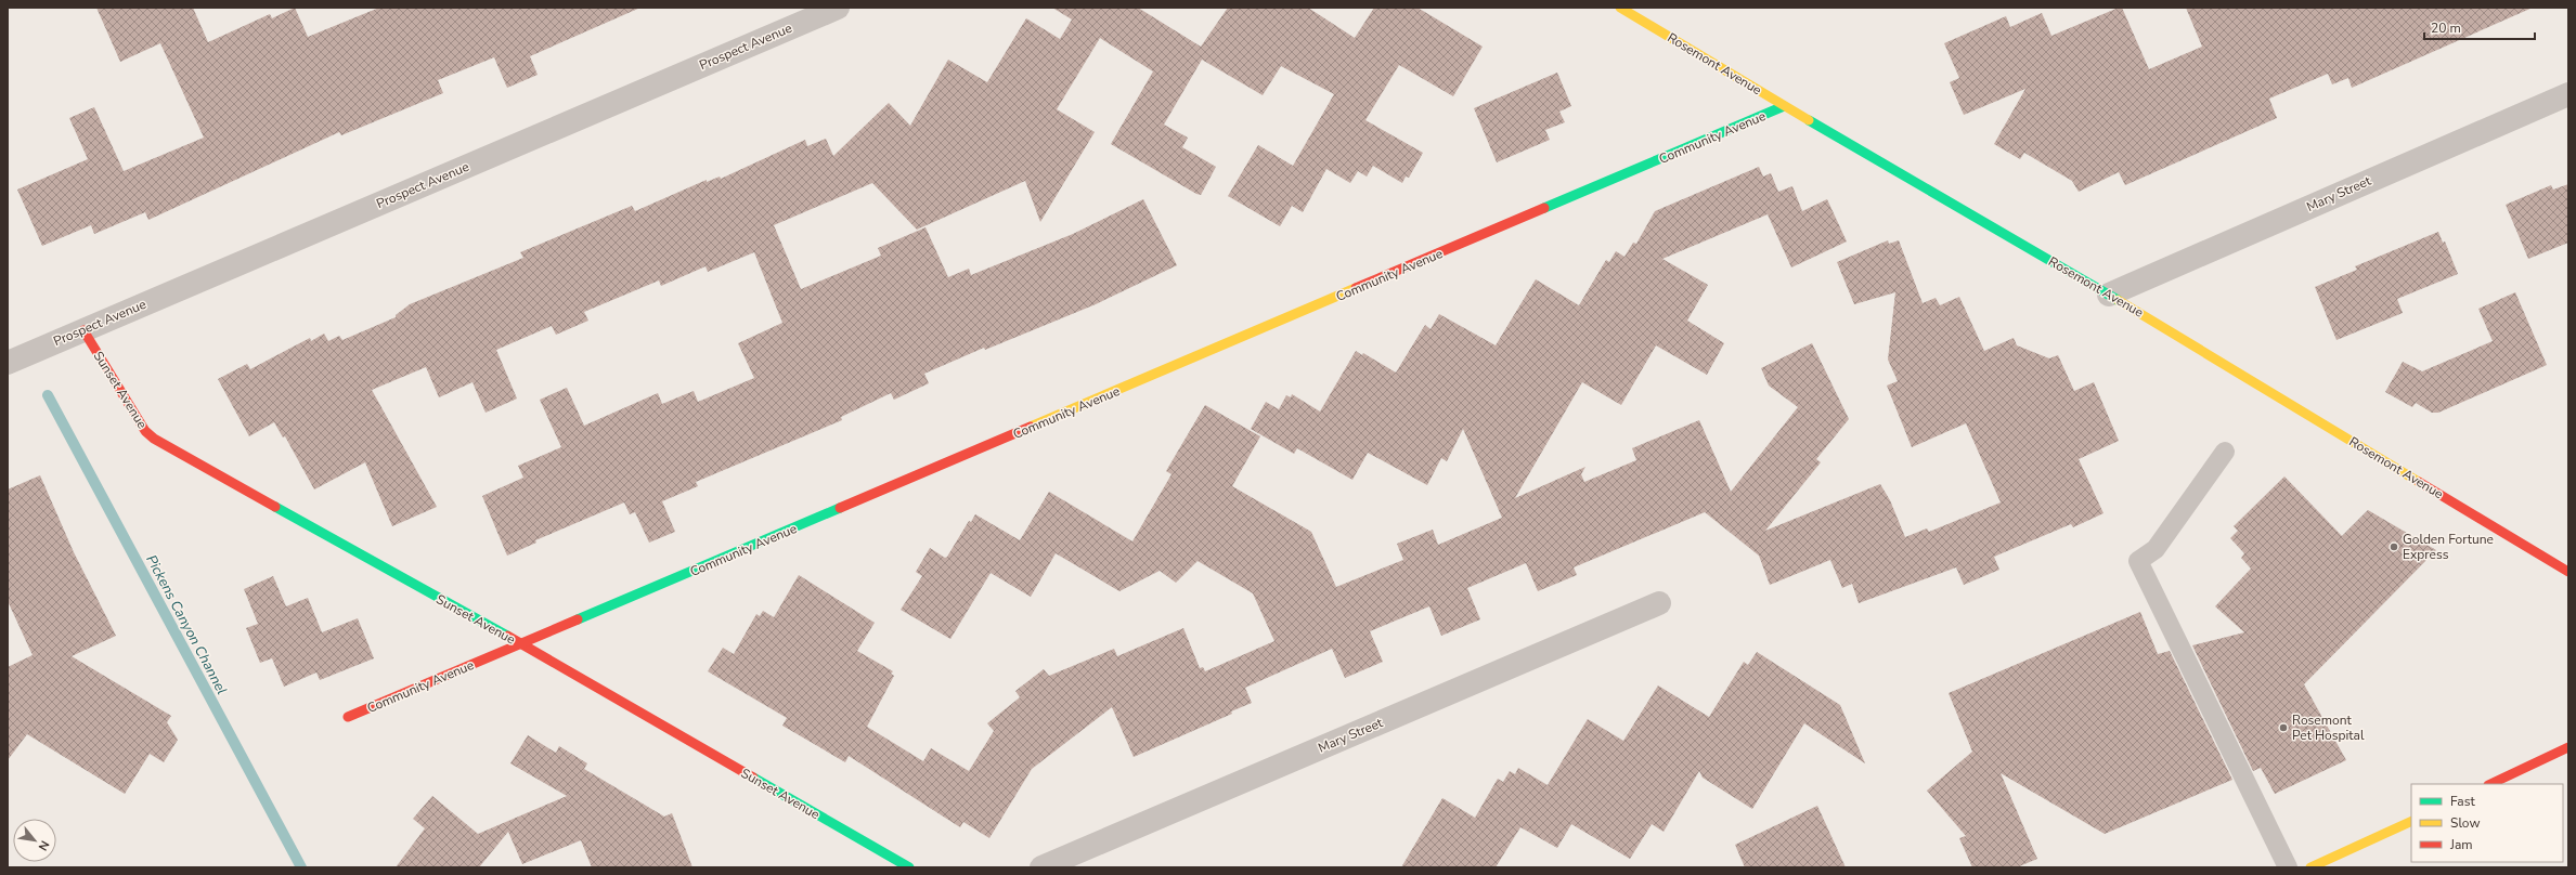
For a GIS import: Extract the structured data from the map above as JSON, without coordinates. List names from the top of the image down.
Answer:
{
  "streets": {
    "street": [
      "Prospect Avenue",
      "Rosemont Avenue",
      "Community Avenue",
      "Mary Street",
      "Sunset Avenue"
    ]
  },
  "crossings": [
    ["Prospect Avenue", "Sunset Avenue"],
    ["Rosemont Avenue", "Community Avenue"],
    ["Rosemont Avenue", "Mary Street"],
    ["Community Avenue", "Sunset Avenue"]
  ],
  "water": ["Pickens Canyon Channel"],
  "places": ["Golden Fortune Express", "Rosemont Pet Hospital"],
  "legend": ["Fast", "Slow", "Jam"],
  "scale_bar": "20 m",
  "north": "bottom right"
}
